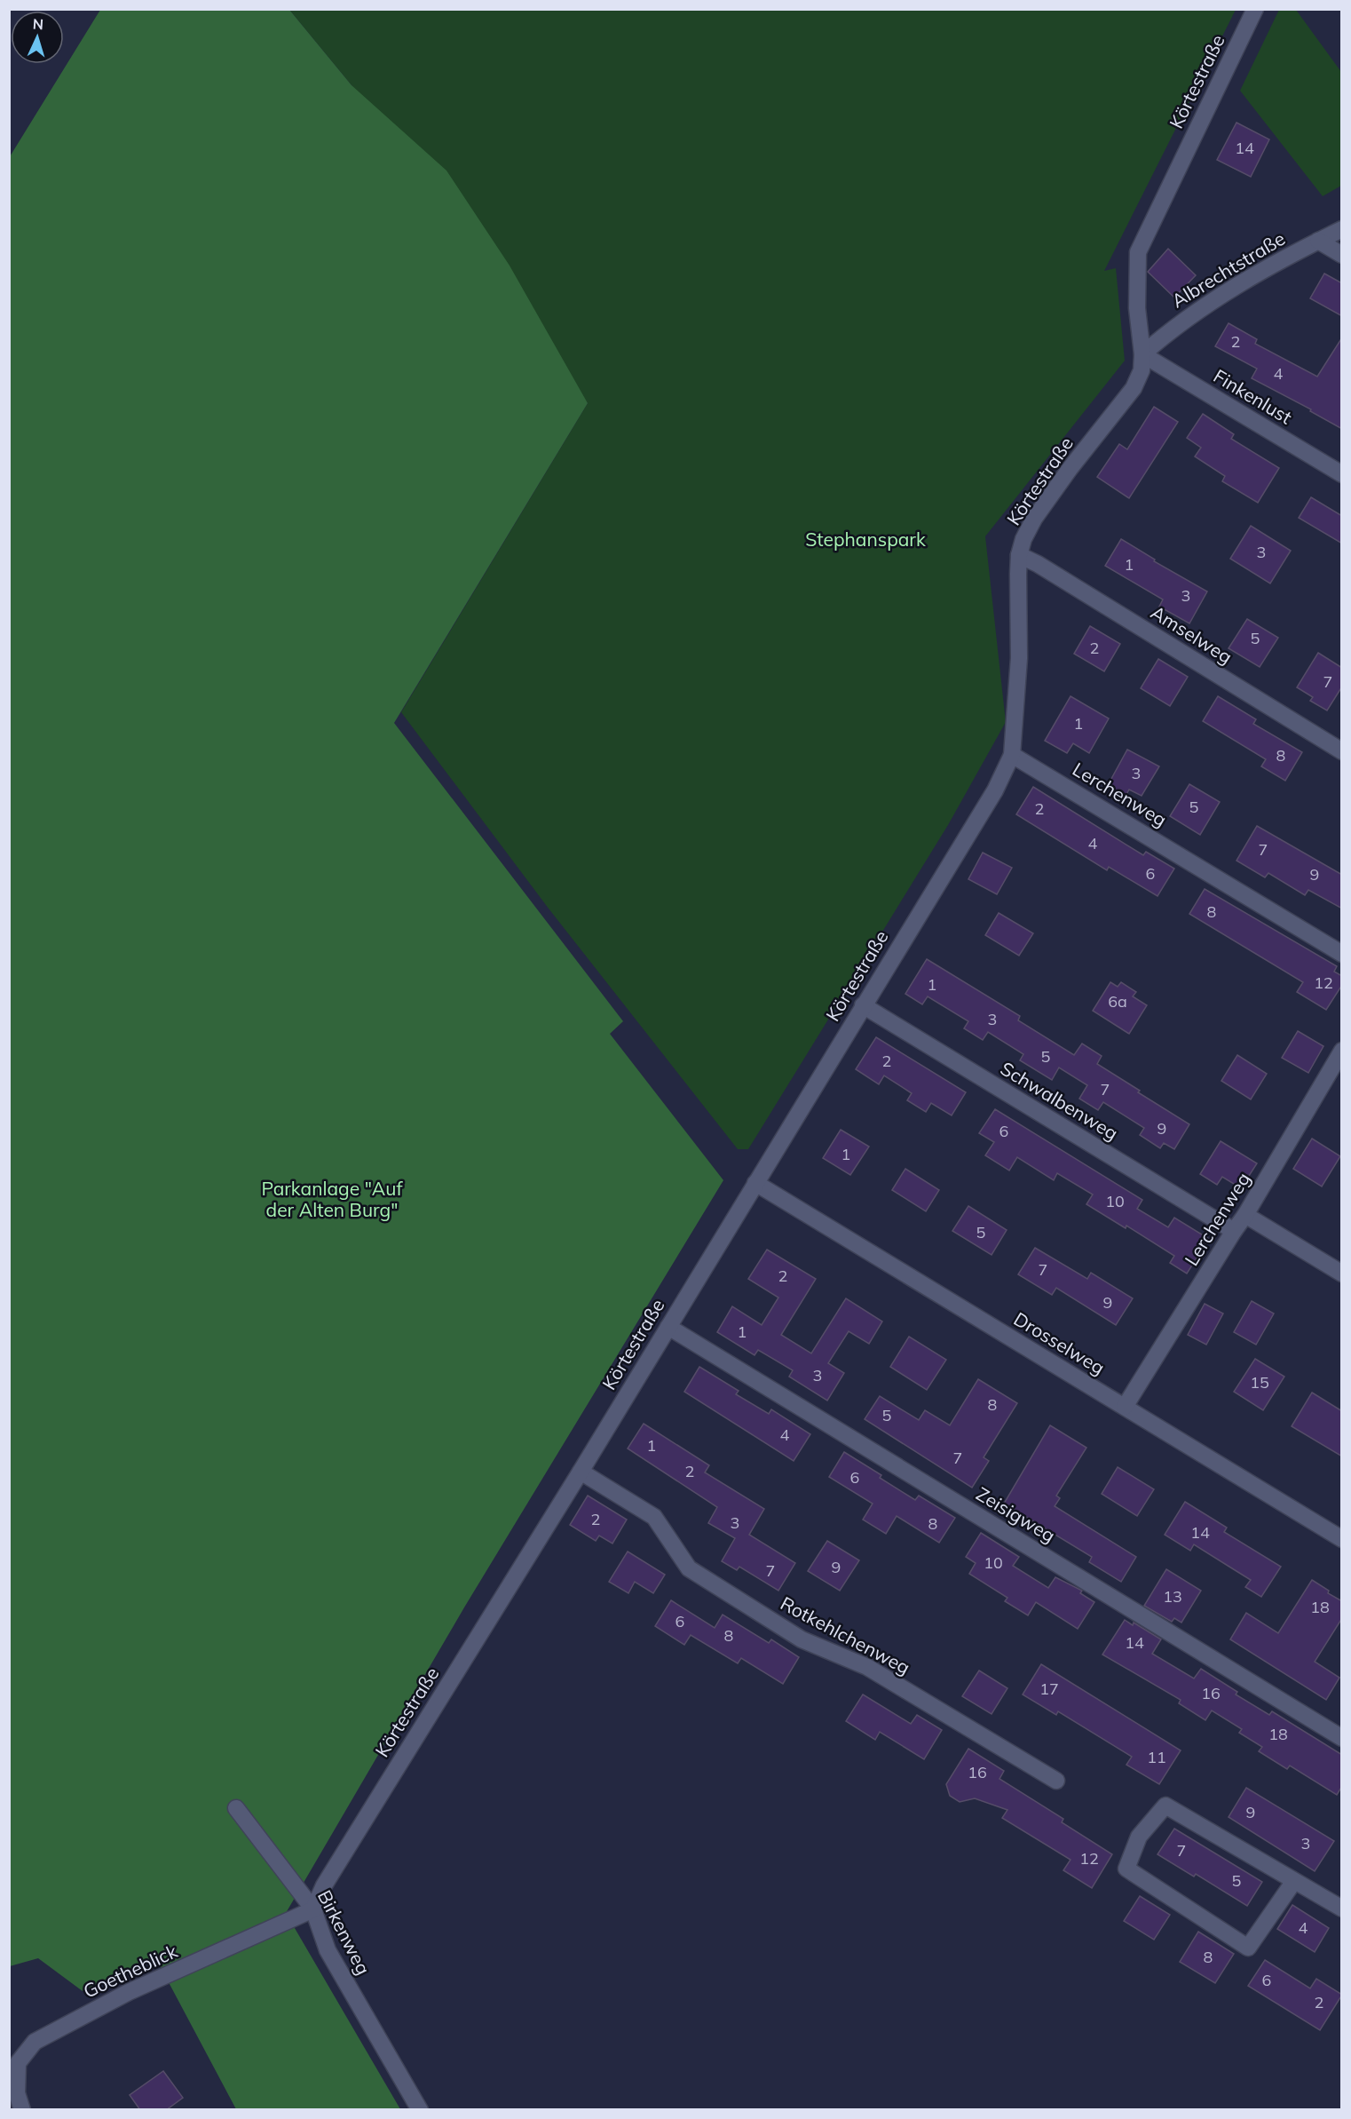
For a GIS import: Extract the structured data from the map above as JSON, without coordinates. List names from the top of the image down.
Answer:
{
  "streets": {
    "street": [
      "Körtestraße",
      "Albrechtstraße",
      "Finkenlust",
      "Amselweg",
      "Lerchenweg",
      "Schwalbenweg",
      "Drosselweg",
      "Zeisigweg",
      "Rotkehlchenweg",
      "Birkenweg",
      "Goetheblick"
    ]
  },
  "crossings": [
    ["Körtestraße", "Albrechtstraße"],
    ["Körtestraße", "Finkenlust"],
    ["Körtestraße", "Amselweg"],
    ["Körtestraße", "Lerchenweg"],
    ["Körtestraße", "Schwalbenweg"],
    ["Körtestraße", "Drosselweg"],
    ["Körtestraße", "Zeisigweg"],
    ["Körtestraße", "Rotkehlchenweg"],
    ["Körtestraße", "Birkenweg"],
    ["Körtestraße", "Goetheblick"],
    ["Albrechtstraße", "Finkenlust"],
    ["Lerchenweg", "Schwalbenweg"],
    ["Lerchenweg", "Drosselweg"],
    ["Birkenweg", "Goetheblick"]
  ],
  "parks": ["Stephanspark", "Parkanlage \"Auf der Alten Burg\""],
  "house_numbers": [
    "14",
    "2",
    "4",
    "3",
    "1",
    "3",
    "5",
    "2",
    "7",
    "1",
    "8",
    "3",
    "5",
    "2",
    "4",
    "7",
    "6",
    "9",
    "8",
    "12",
    "1",
    "6a",
    "3",
    "5",
    "2",
    "7",
    "9",
    "6",
    "1",
    "10",
    "5",
    "7",
    "2",
    "9",
    "1",
    "3",
    "15",
    "8",
    "5",
    "4",
    "1",
    "7",
    "2",
    "6",
    "2",
    "3",
    "8",
    "14",
    "10",
    "9",
    "7",
    "13",
    "18",
    "6",
    "8",
    "14",
    "17",
    "16",
    "18",
    "11",
    "16",
    "9",
    "3",
    "7",
    "12",
    "5",
    "4",
    "8",
    "6",
    "2"
  ],
  "north": "top"
}
